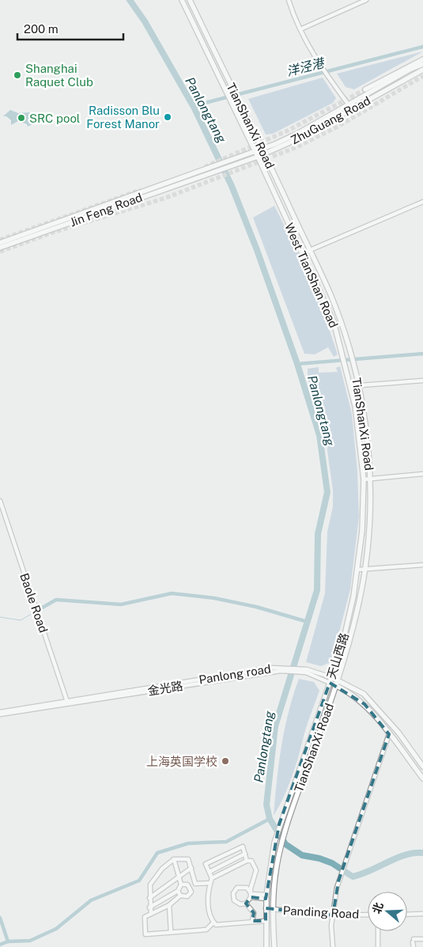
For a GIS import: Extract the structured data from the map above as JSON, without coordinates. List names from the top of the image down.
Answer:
{
  "streets": {
    "main road": [
      "ZhuGuang Road",
      "TianShanXi Road",
      "Jin Feng Road",
      "West TianShan Road",
      "天山西路"
    ],
    "street": ["Baole Road", "Panlong road", "Panding Road"]
  },
  "crossings": [
    ["ZhuGuang Road", "TianShanXi Road"],
    ["ZhuGuang Road", "Jin Feng Road"],
    ["ZhuGuang Road", "West TianShan Road"],
    ["TianShanXi Road", "West TianShan Road"],
    ["TianShanXi Road", "Panding Road"],
    ["West TianShan Road", "天山西路"],
    ["Baole Road", "Panlong road"],
    ["天山西路", "Panlong road"],
    ["天山西路", "Panding Road"]
  ],
  "water": ["洋泾港", "Panlongtang"],
  "places": [
    "Shanghai Raquet Club",
    "Radisson Blu Forest Manor",
    "SRC pool",
    "上海英国学校"
  ],
  "scale_bar": "200 m",
  "north": "left"
}
